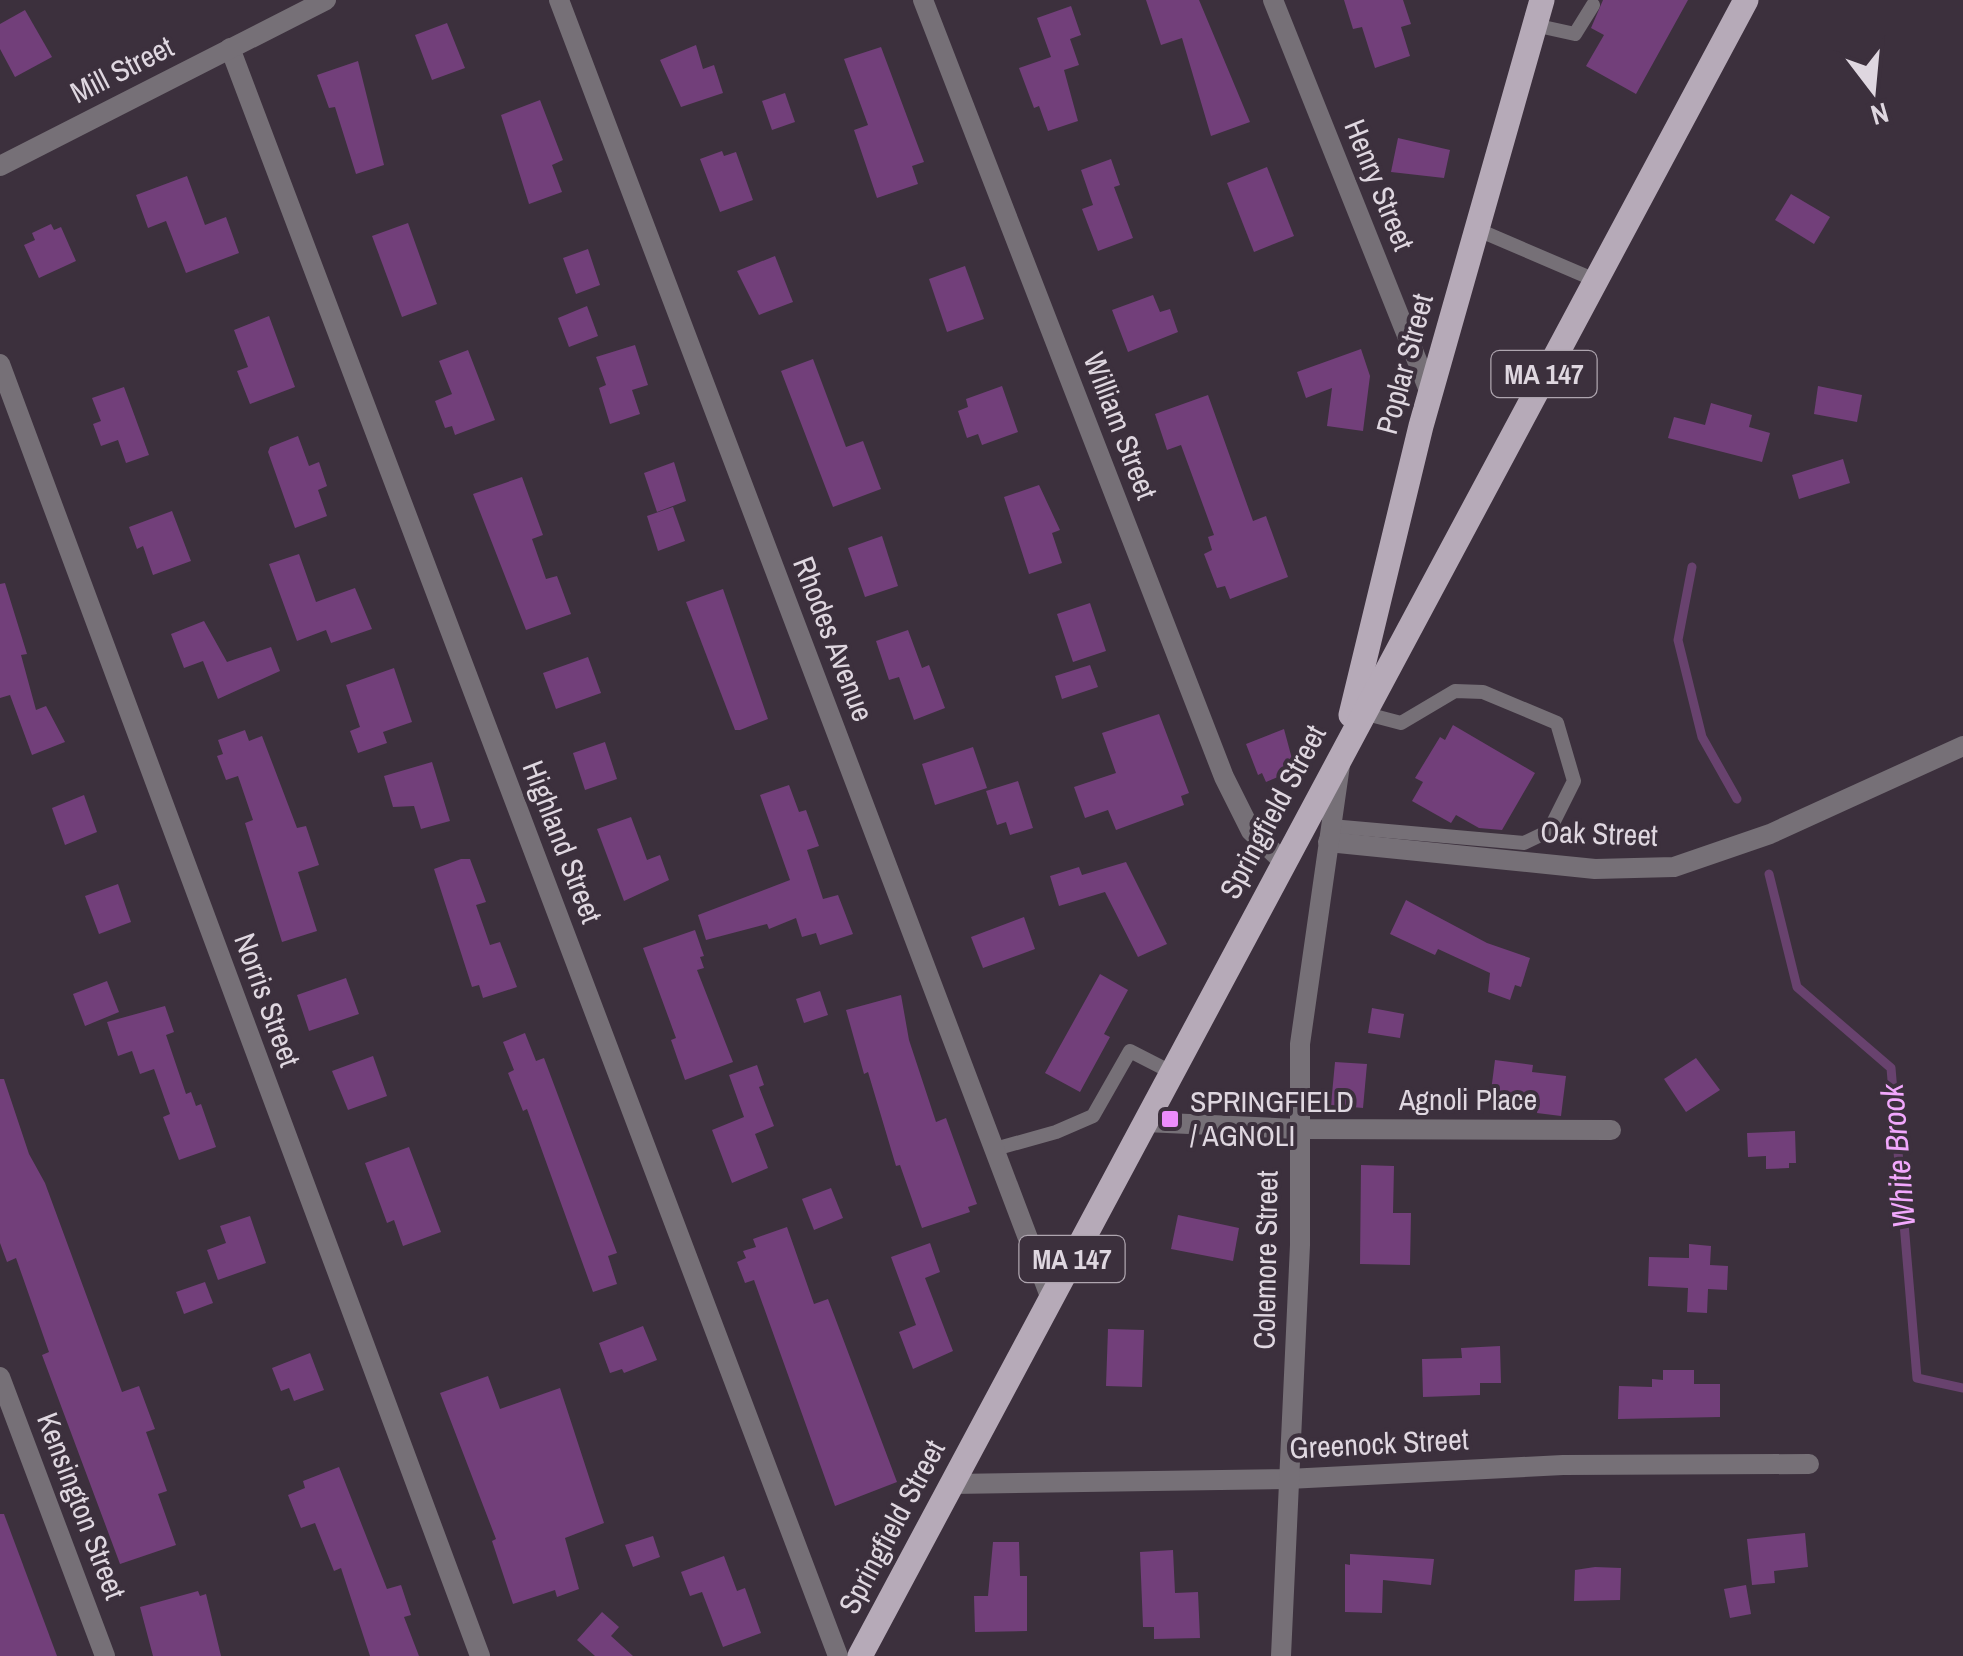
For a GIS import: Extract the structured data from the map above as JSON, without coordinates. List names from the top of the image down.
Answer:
{
  "streets": {
    "main road": ["Poplar Street", "MA 147", "Springfield Street"],
    "street": [
      "Mill Street",
      "Henry Street",
      "William Street",
      "Rhodes Avenue",
      "Oak Street",
      "Highland Street",
      "Norris Street",
      "Agnoli Place",
      "Colemore Street",
      "Greenock Street",
      "Kensington Street"
    ]
  },
  "crossings": [
    ["Mill Street", "Highland Street"],
    ["Henry Street", "Poplar Street"],
    ["Poplar Street", "Springfield Street"],
    ["Poplar Street", "Colemore Street"],
    ["William Street", "Springfield Street"],
    ["Rhodes Avenue", "Springfield Street"],
    ["Springfield Street", "Agnoli Place"],
    ["Springfield Street", "Colemore Street"],
    ["Springfield Street", "Greenock Street"],
    ["Oak Street", "Colemore Street"],
    ["Agnoli Place", "Colemore Street"],
    ["Colemore Street", "Greenock Street"]
  ],
  "water": ["White Brook"],
  "places": {
    "transit": ["SPRINGFIELD / AGNOLI"]
  },
  "north": "bottom"
}
